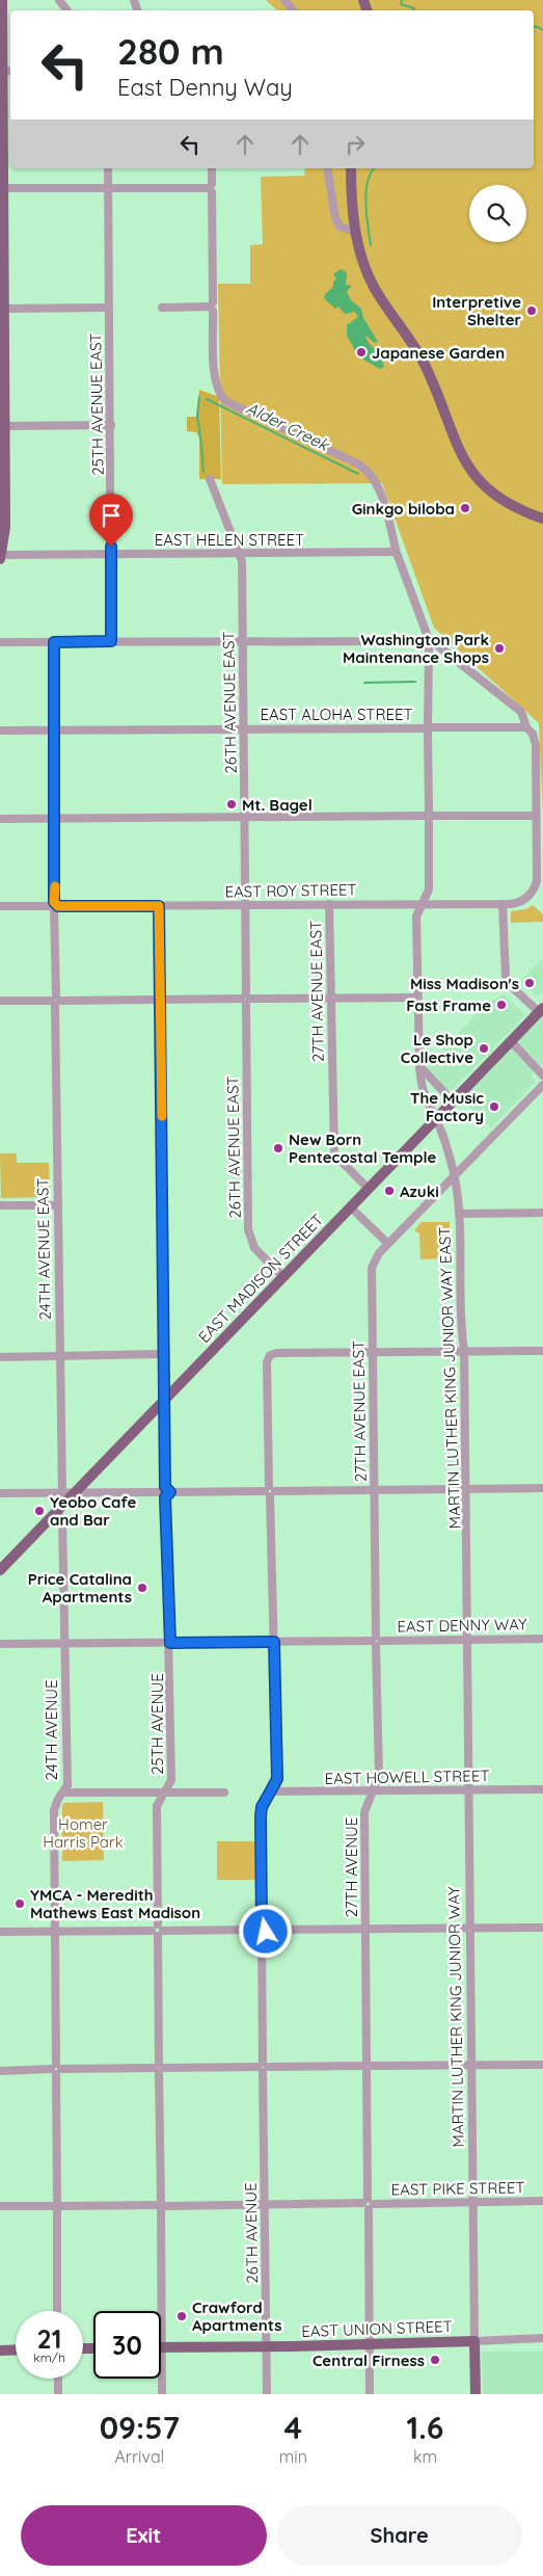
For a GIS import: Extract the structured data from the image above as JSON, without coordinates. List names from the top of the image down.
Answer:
{
  "streets": {
    "main road": ["EAST MADISON STREET", "MARTIN LUTHER KING JUNIOR WAY", "EAST UNION STREET"],
    "street": [
      "25TH AVENUE EAST",
      "EAST HELEN STREET",
      "26TH AVENUE EAST",
      "EAST ALOHA STREET",
      "EAST ROY STREET",
      "27TH AVENUE EAST",
      "24TH AVENUE EAST",
      "MARTIN LUTHER KING JUNIOR WAY EAST",
      "EAST DENNY WAY",
      "25TH AVENUE",
      "24TH AVENUE",
      "EAST HOWELL STREET",
      "27TH AVENUE",
      "EAST PIKE STREET",
      "26TH AVENUE"
    ]
  },
  "crossings": [
    ["25TH AVENUE EAST", "EAST HELEN STREET"],
    ["EAST HELEN STREET", "26TH AVENUE EAST"],
    ["26TH AVENUE EAST", "EAST ALOHA STREET"],
    ["26TH AVENUE EAST", "EAST ROY STREET"],
    ["26TH AVENUE EAST", "EAST MADISON STREET"],
    ["EAST ALOHA STREET", "24TH AVENUE EAST"],
    ["EAST ALOHA STREET", "MARTIN LUTHER KING JUNIOR WAY EAST"],
    ["EAST ROY STREET", "27TH AVENUE EAST"],
    ["EAST ROY STREET", "24TH AVENUE EAST"],
    ["EAST ROY STREET", "MARTIN LUTHER KING JUNIOR WAY EAST"],
    ["27TH AVENUE EAST", "EAST MADISON STREET"],
    ["27TH AVENUE EAST", "MARTIN LUTHER KING JUNIOR WAY EAST"],
    ["27TH AVENUE EAST", "EAST DENNY WAY"],
    ["27TH AVENUE EAST", "27TH AVENUE"],
    ["EAST MADISON STREET", "MARTIN LUTHER KING JUNIOR WAY EAST"],
    ["MARTIN LUTHER KING JUNIOR WAY EAST", "EAST DENNY WAY"],
    ["MARTIN LUTHER KING JUNIOR WAY EAST", "MARTIN LUTHER KING JUNIOR WAY"],
    ["EAST DENNY WAY", "25TH AVENUE"],
    ["EAST DENNY WAY", "24TH AVENUE"],
    ["EAST DENNY WAY", "27TH AVENUE"],
    ["EAST DENNY WAY", "MARTIN LUTHER KING JUNIOR WAY"],
    ["EAST DENNY WAY", "26TH AVENUE"],
    ["25TH AVENUE", "EAST PIKE STREET"],
    ["25TH AVENUE", "EAST UNION STREET"],
    ["24TH AVENUE", "EAST PIKE STREET"],
    ["EAST HOWELL STREET", "27TH AVENUE"],
    ["EAST HOWELL STREET", "MARTIN LUTHER KING JUNIOR WAY"],
    ["EAST HOWELL STREET", "26TH AVENUE"],
    ["27TH AVENUE", "EAST PIKE STREET"],
    ["27TH AVENUE", "EAST UNION STREET"],
    ["MARTIN LUTHER KING JUNIOR WAY", "EAST PIKE STREET"],
    ["MARTIN LUTHER KING JUNIOR WAY", "EAST UNION STREET"],
    ["EAST PIKE STREET", "26TH AVENUE"],
    ["26TH AVENUE", "EAST UNION STREET"]
  ],
  "water": ["Alder Creek"],
  "parks": ["Homer Harris Park"],
  "places": [
    "Interpretive Shelter",
    "Japanese Garden",
    "Ginkgo biloba",
    "Washington Park Maintenance Shops",
    "Mt. Bagel",
    "Miss Madison's",
    "Fast Frame",
    "Le Shop Collective",
    "The Music Factory",
    "New Born Pentecostal Temple",
    "Azuki",
    "Yeobo Cafe and Bar",
    "Price Catalina Apartments",
    "YMCA - Meredith Mathews East Madison",
    "Crawford Apartments",
    "Central Firness"
  ],
  "page": {
    "turn": ["280 m", "East Denny Way"],
    "speed": "21 km/h",
    "limit": "30",
    "eta": [
      "09:57",
      "Arrival",
      "4",
      "min",
      "1.6",
      "km"
    ],
    "buttons": ["Exit", "Share"]
  }
}
